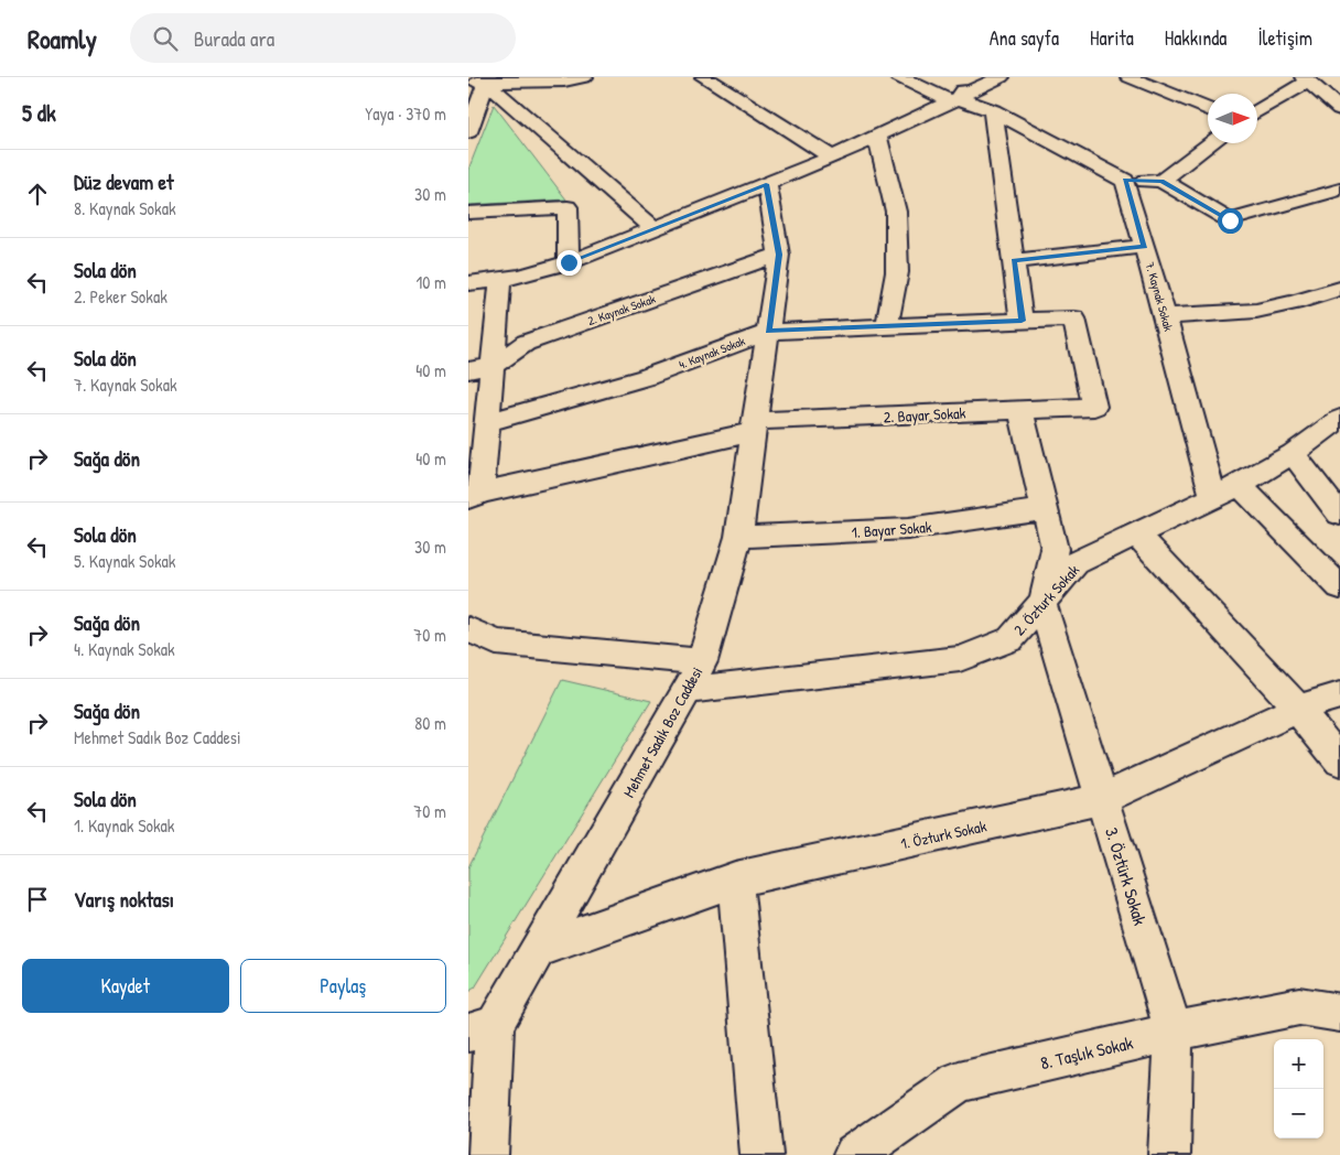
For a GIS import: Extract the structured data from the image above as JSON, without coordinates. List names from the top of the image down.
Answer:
{
  "streets": {
    "street": [
      "7. Kaynak Sokak",
      "2. Kaynak Sokak",
      "4. Kaynak Sokak",
      "2. Bayar Sokak",
      "1. Bayar Sokak",
      "2. Özturk Sokak",
      "Mehmet Sadık Boz Caddesi",
      "1. Özturk Sokak",
      "3. Öztürk Sokak",
      "8. Taşlık Sokak"
    ]
  },
  "crossings": [
    ["7. Kaynak Sokak", "2. Özturk Sokak"],
    ["2. Kaynak Sokak", "Mehmet Sadık Boz Caddesi"],
    ["4. Kaynak Sokak", "2. Bayar Sokak"],
    ["4. Kaynak Sokak", "Mehmet Sadık Boz Caddesi"],
    ["2. Bayar Sokak", "Mehmet Sadık Boz Caddesi"],
    ["1. Bayar Sokak", "Mehmet Sadık Boz Caddesi"],
    ["2. Özturk Sokak", "Mehmet Sadık Boz Caddesi"],
    ["2. Özturk Sokak", "3. Öztürk Sokak"],
    ["Mehmet Sadık Boz Caddesi", "1. Özturk Sokak"],
    ["1. Özturk Sokak", "3. Öztürk Sokak"],
    ["3. Öztürk Sokak", "8. Taşlık Sokak"]
  ],
  "north": "right",
  "page": {
    "header": "Roamly",
    "search": "Burada ara",
    "nav": [
      "Ana sayfa",
      "Harita",
      "Hakkında",
      "İletişim"
    ],
    "heading": ["5 dk", "Yaya · 370 m"],
    "list": [
      ["Düz devam et", "8. Kaynak Sokak", "30 m"],
      ["Sola dön", "2. Peker Sokak", "10 m"],
      ["Sola dön", "7. Kaynak Sokak", "40 m"],
      ["Sağa dön", "40 m"],
      ["Sola dön", "5. Kaynak Sokak", "30 m"],
      ["Sağa dön", "4. Kaynak Sokak", "70 m"],
      ["Sağa dön", "Mehmet Sadık Boz Caddesi", "80 m"],
      ["Sola dön", "1. Kaynak Sokak", "70 m"],
      "Varış noktası"
    ],
    "buttons": ["Kaydet", "Paylaş"],
    "map_buttons": ["+", "−"]
  }
}
